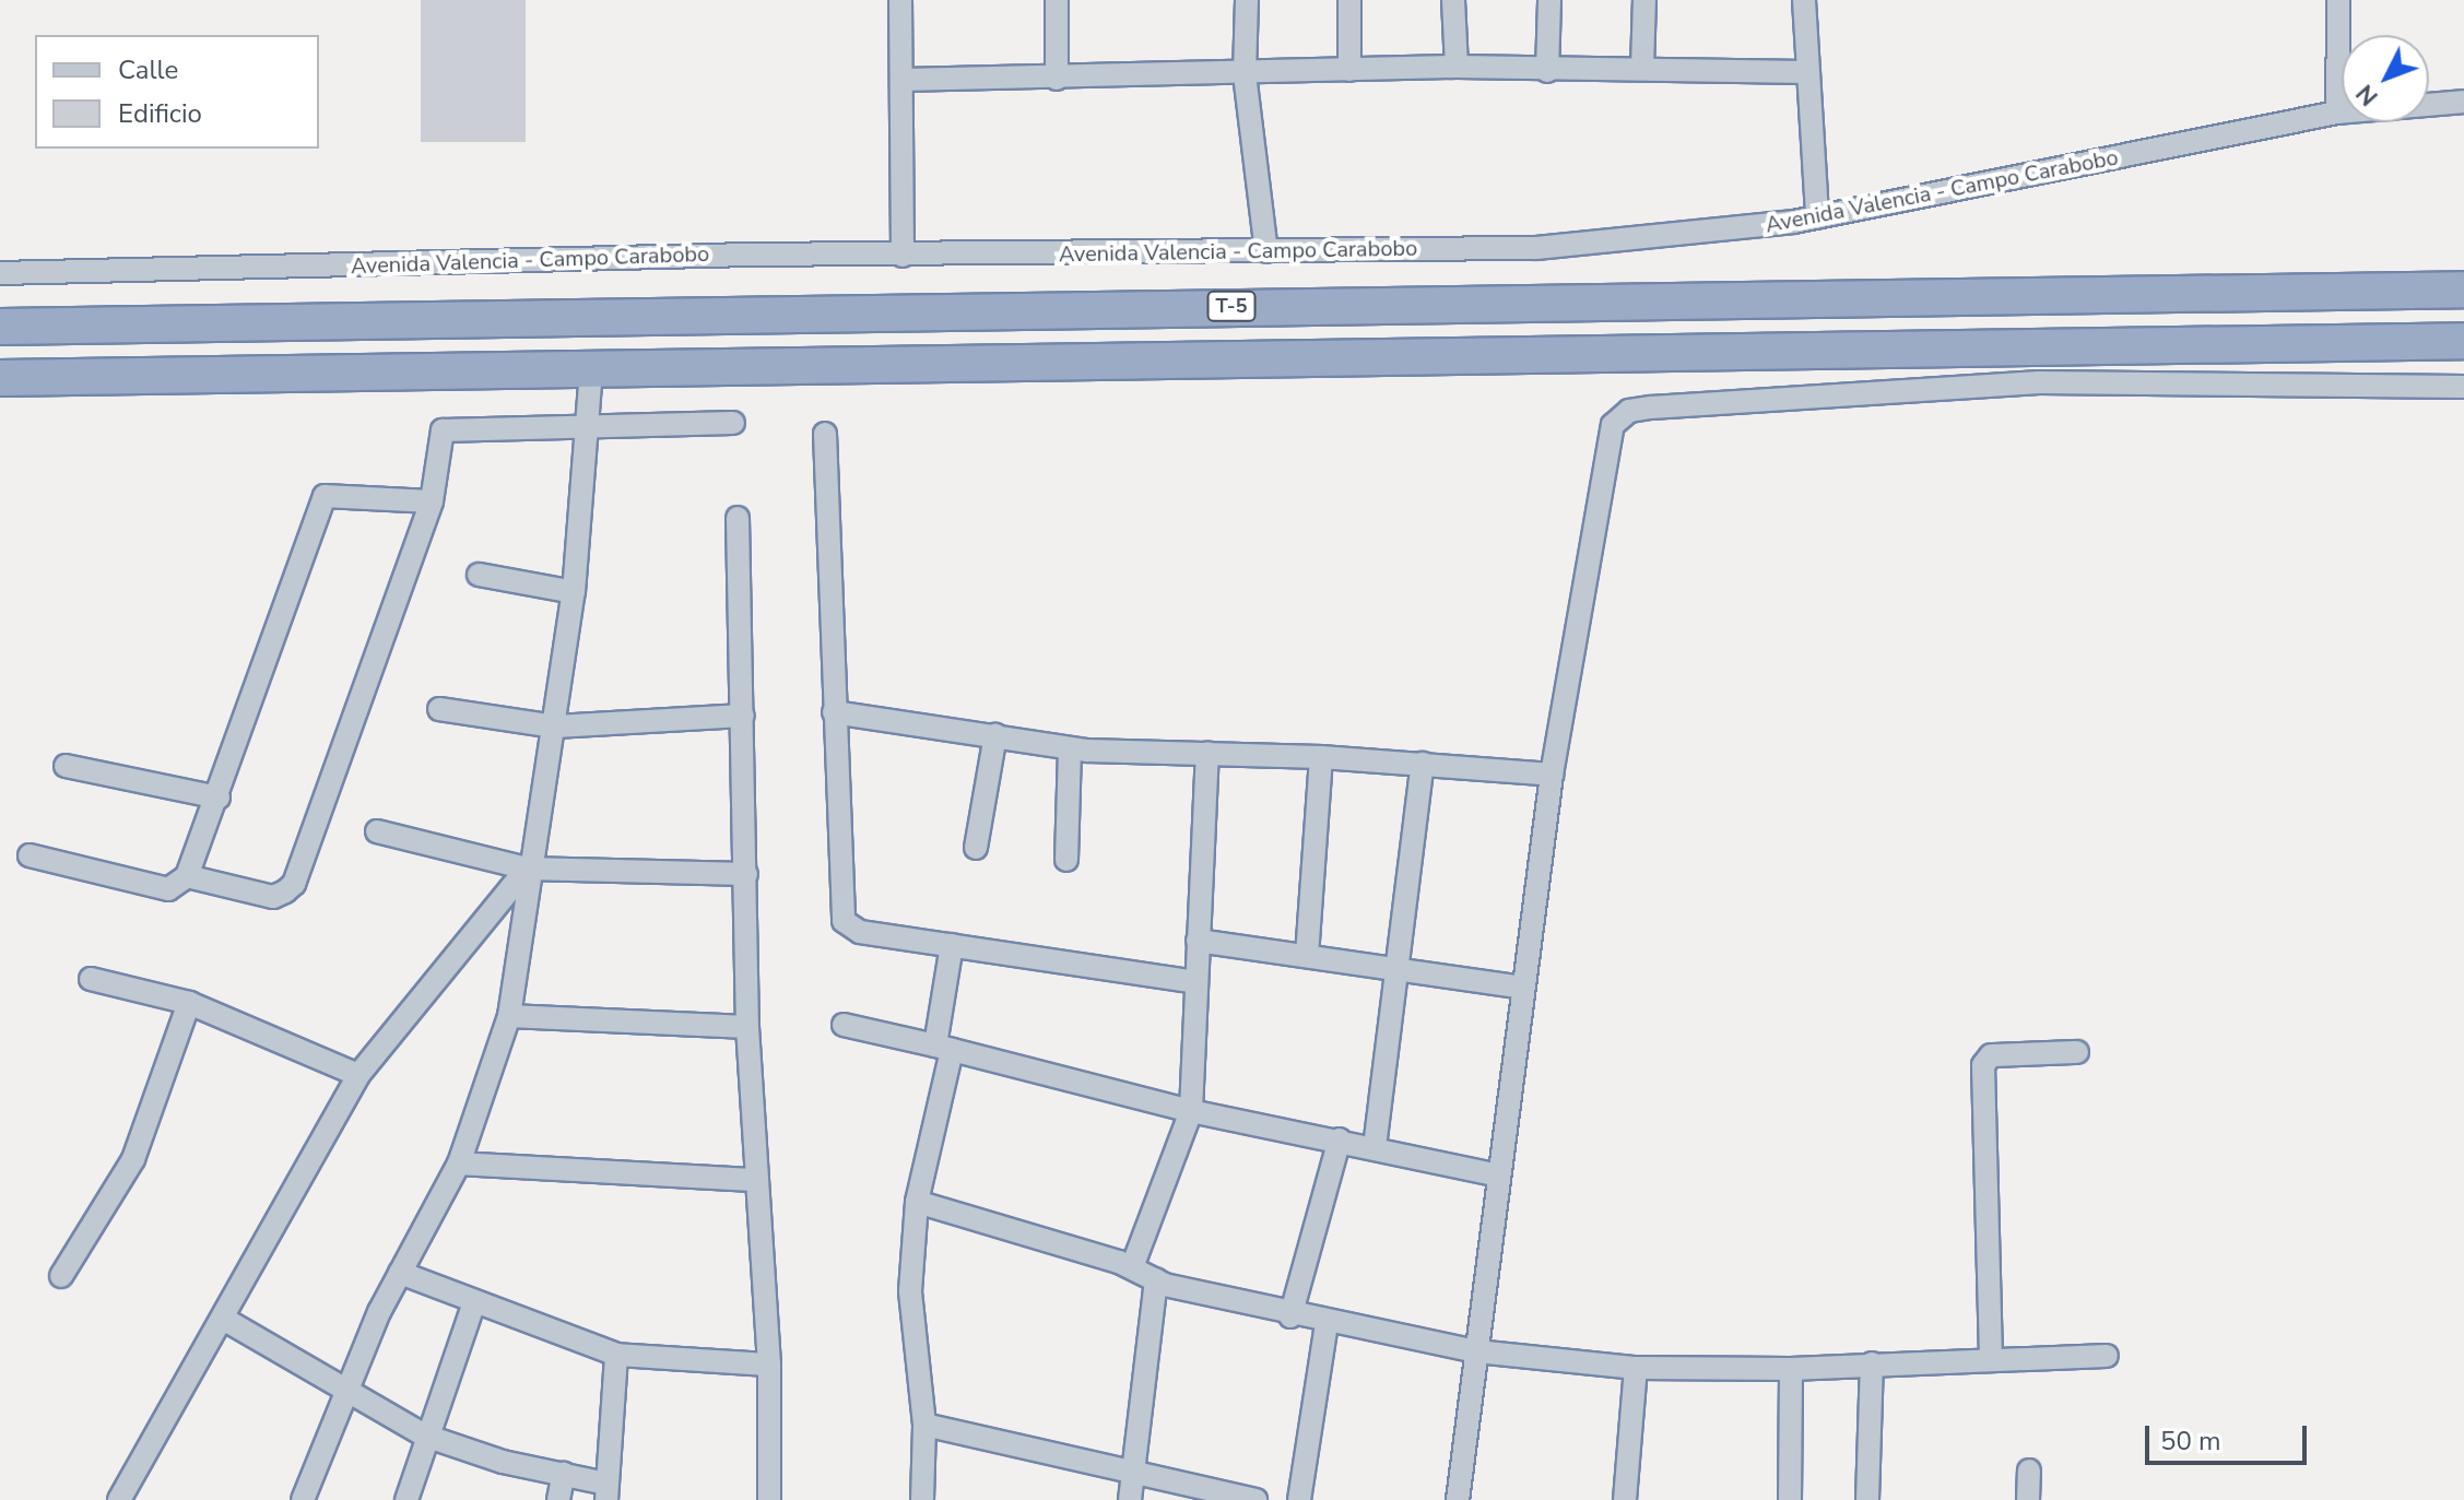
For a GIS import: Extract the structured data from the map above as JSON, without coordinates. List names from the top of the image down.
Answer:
{
  "streets": {
    "highway": ["T-5"],
    "street": ["Avenida Valencia - Campo Carabobo"]
  },
  "legend": ["Calle", "Edificio"],
  "scale_bar": "50 m",
  "north": "bottom left"
}
